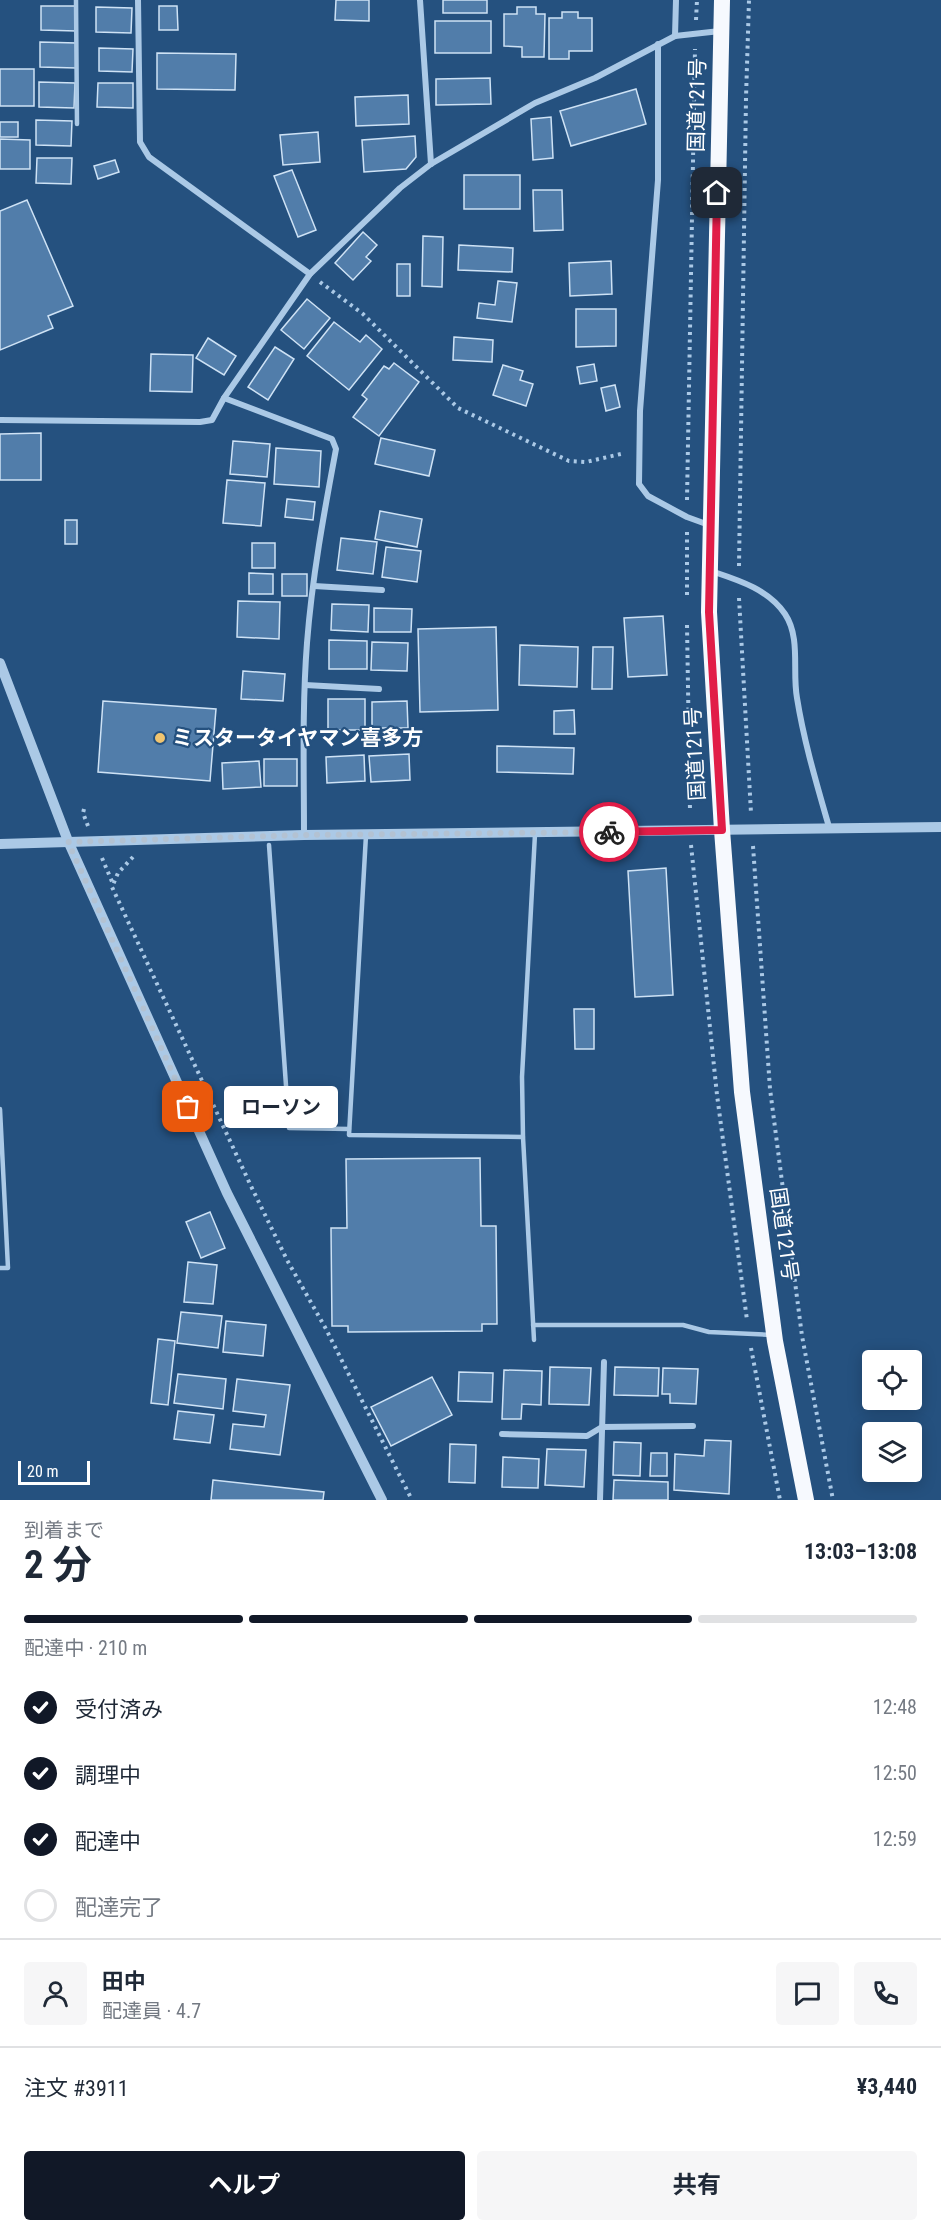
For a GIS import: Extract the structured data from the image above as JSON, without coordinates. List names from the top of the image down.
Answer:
{
  "streets": {
    "highway": ["国道121号"]
  },
  "places": ["ミスタータイヤマン喜多方", "ローソン"],
  "scale_bar": "20 m",
  "page": {
    "bubble": "ローソン",
    "scale": "20 m",
    "heading": ["2 分", "到着まで", "13:03–13:08"],
    "panel": [
      "田中",
      "配達員 · 4.7",
      "注文 #3911",
      "¥3,440"
    ],
    "bar": "配達中 · 210 m",
    "list": [
      ["受付済み", "12:48"],
      ["調理中", "12:50"],
      ["配達中", "12:59"],
      "配達完了"
    ],
    "buttons": ["ヘルプ", "共有"]
  }
}
